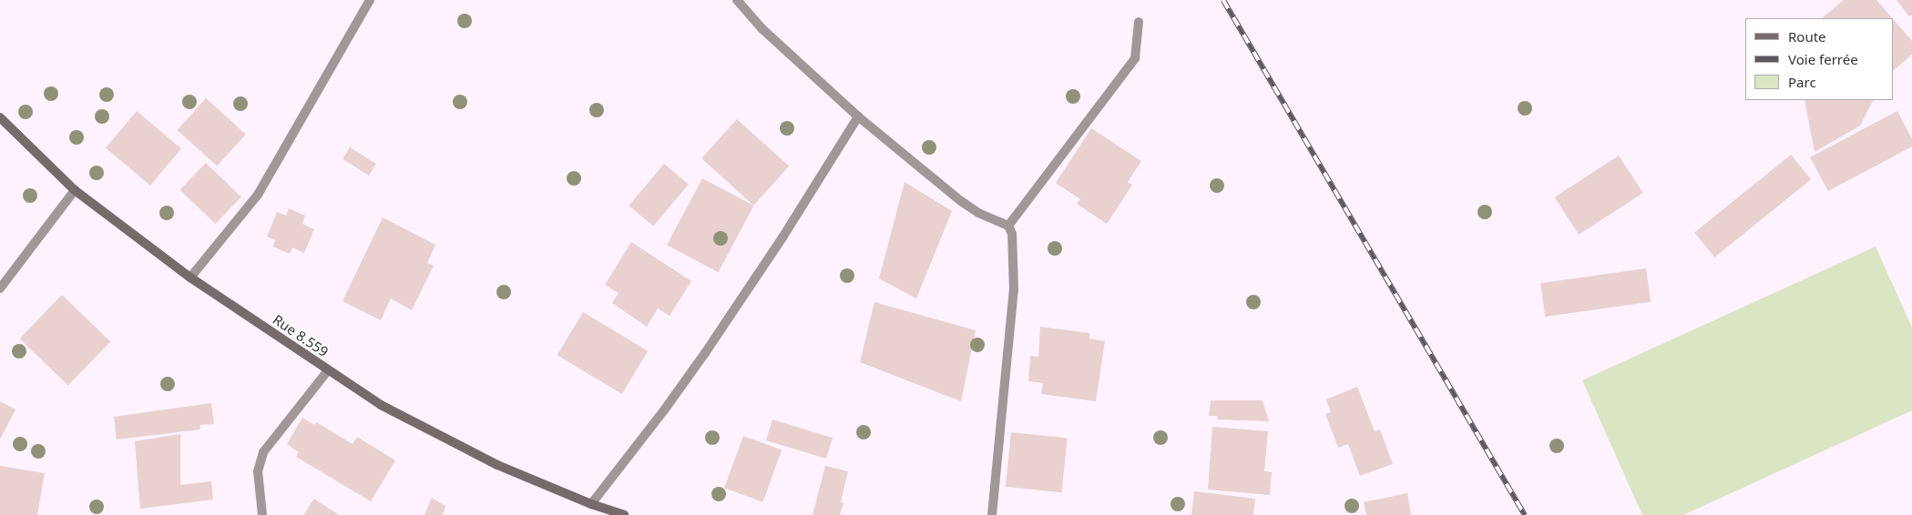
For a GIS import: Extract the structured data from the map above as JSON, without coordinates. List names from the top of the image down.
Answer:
{
  "streets": {
    "main road": ["Rue 8.559"]
  },
  "legend": ["Route", "Voie ferrée", "Parc"]
}
